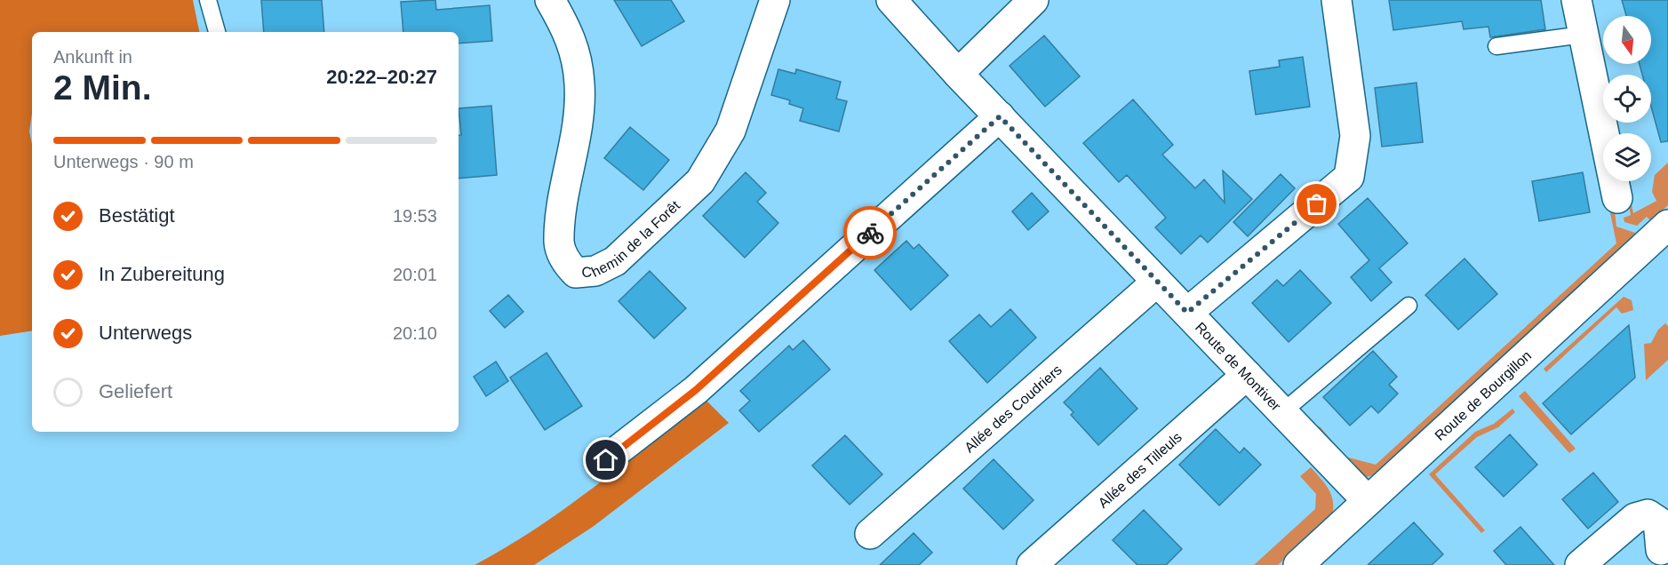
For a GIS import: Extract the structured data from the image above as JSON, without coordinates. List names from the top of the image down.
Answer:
{
  "streets": {
    "street": [
      "Chemin de la Forêt",
      "Route de Montiver",
      "Route de Bourgillon",
      "Allée des Coudriers",
      "Allée des Tilleuls"
    ]
  },
  "crossings": [
    ["Route de Montiver", "Route de Bourgillon"],
    ["Route de Montiver", "Allée des Coudriers"],
    ["Route de Montiver", "Allée des Tilleuls"]
  ],
  "north": "bottom",
  "page": {
    "heading": ["2 Min.", "Ankunft in", "20:22–20:27"],
    "bar": "Unterwegs · 90 m",
    "list": [
      ["Bestätigt", "19:53"],
      ["In Zubereitung", "20:01"],
      ["Unterwegs", "20:10"],
      "Geliefert"
    ]
  }
}
